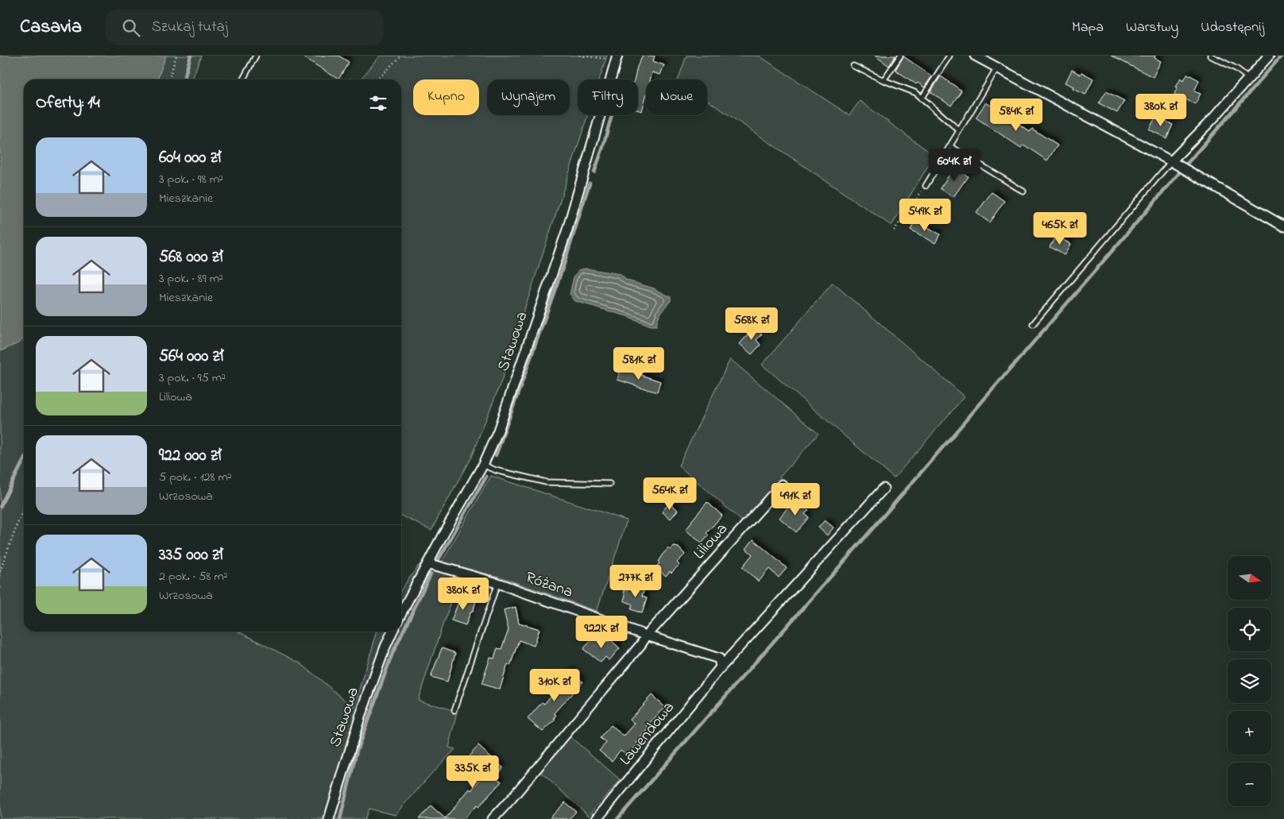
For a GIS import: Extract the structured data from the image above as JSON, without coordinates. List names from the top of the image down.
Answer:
{
  "streets": {
    "street": [
      "Stawowa",
      "Liliowa",
      "Różana",
      "Lawendowa"
    ]
  },
  "crossings": [
    ["Stawowa", "Różana"],
    ["Liliowa", "Różana"],
    ["Różana", "Lawendowa"]
  ],
  "north": "right",
  "page": {
    "header": "Casavia",
    "search": "Szukaj tutaj",
    "nav": ["Mapa", "Warstwy", "Udostępnij"],
    "chip": [
      "Kupno",
      "Wynajem",
      "Filtry",
      "Nowe"
    ],
    "heading": "Oferty: 14",
    "price": [
      "380K zł",
      "584K zł",
      "604K zł",
      "549K zł",
      "465K zł",
      "568K zł",
      "581K zł",
      "564K zł",
      "491K zł",
      "277K zł",
      "380K zł",
      "922K zł",
      "310K zł",
      "335K zł"
    ],
    "list": [
      {
        "name": "604 000 zł",
        "note": "3 pok. · 98 m² · Mieszkanie"
      },
      {
        "name": "568 000 zł",
        "note": "3 pok. · 89 m² · Mieszkanie"
      },
      {
        "name": "564 000 zł",
        "note": "3 pok. · 95 m² · Liliowa"
      },
      {
        "name": "922 000 zł",
        "note": "5 pok. · 128 m² · Wrzosowa"
      },
      {
        "name": "335 000 zł",
        "note": "2 pok. · 58 m² · Wrzosowa"
      }
    ],
    "map_buttons": ["+", "−"]
  }
}
